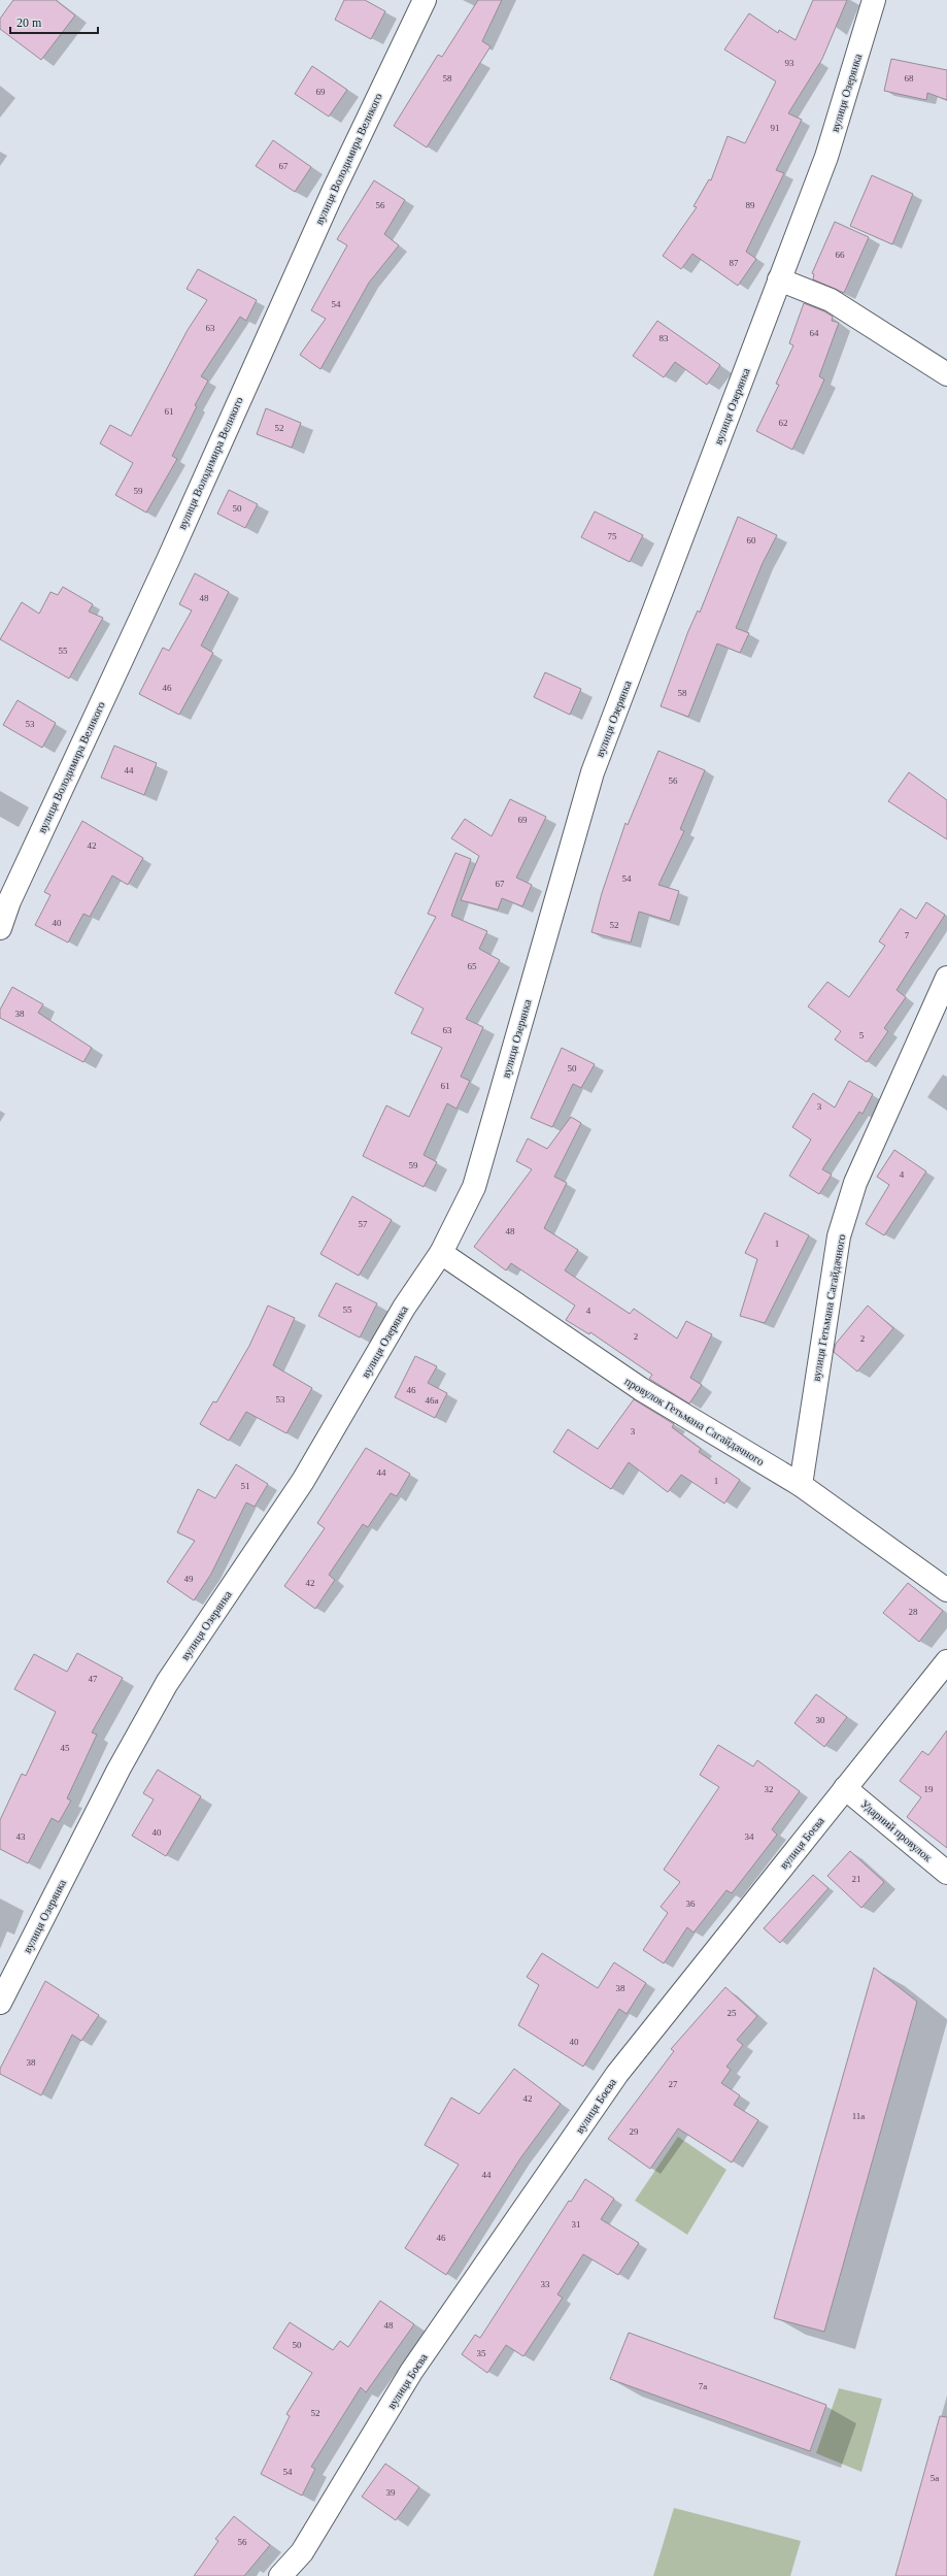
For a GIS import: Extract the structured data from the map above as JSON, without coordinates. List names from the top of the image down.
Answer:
{
  "streets": {
    "street": [
      "вулиця Озерянка",
      "вулиця Володимира Великого",
      "вулиця Гетьмана Сагайдачного",
      "провулок Гетьмана Сагайдачного",
      "Ударний провулок",
      "вулиця Боєва"
    ]
  },
  "crossings": [
    ["вулиця Озерянка", "провулок Гетьмана Сагайдачного"],
    ["вулиця Гетьмана Сагайдачного", "провулок Гетьмана Сагайдачного"],
    ["Ударний провулок", "вулиця Боєва"]
  ],
  "house_numbers": [
    "93",
    "58",
    "68",
    "69",
    "91",
    "67",
    "56",
    "89",
    "66",
    "87",
    "54",
    "63",
    "64",
    "83",
    "61",
    "62",
    "52",
    "59",
    "50",
    "75",
    "60",
    "48",
    "55",
    "46",
    "58",
    "53",
    "44",
    "56",
    "69",
    "42",
    "54",
    "67",
    "40",
    "52",
    "7",
    "65",
    "38",
    "63",
    "5",
    "50",
    "61",
    "3",
    "59",
    "4",
    "57",
    "48",
    "1",
    "55",
    "4",
    "2",
    "2",
    "46",
    "53",
    "46а",
    "3",
    "44",
    "1",
    "51",
    "49",
    "42",
    "28",
    "47",
    "30",
    "45",
    "32",
    "19",
    "40",
    "43",
    "34",
    "21",
    "36",
    "38",
    "25",
    "40",
    "38",
    "27",
    "42",
    "11а",
    "29",
    "44",
    "31",
    "46",
    "33",
    "48",
    "50",
    "35",
    "7а",
    "52",
    "54",
    "5а",
    "39",
    "56"
  ],
  "scale_bar": "20 m"
}
